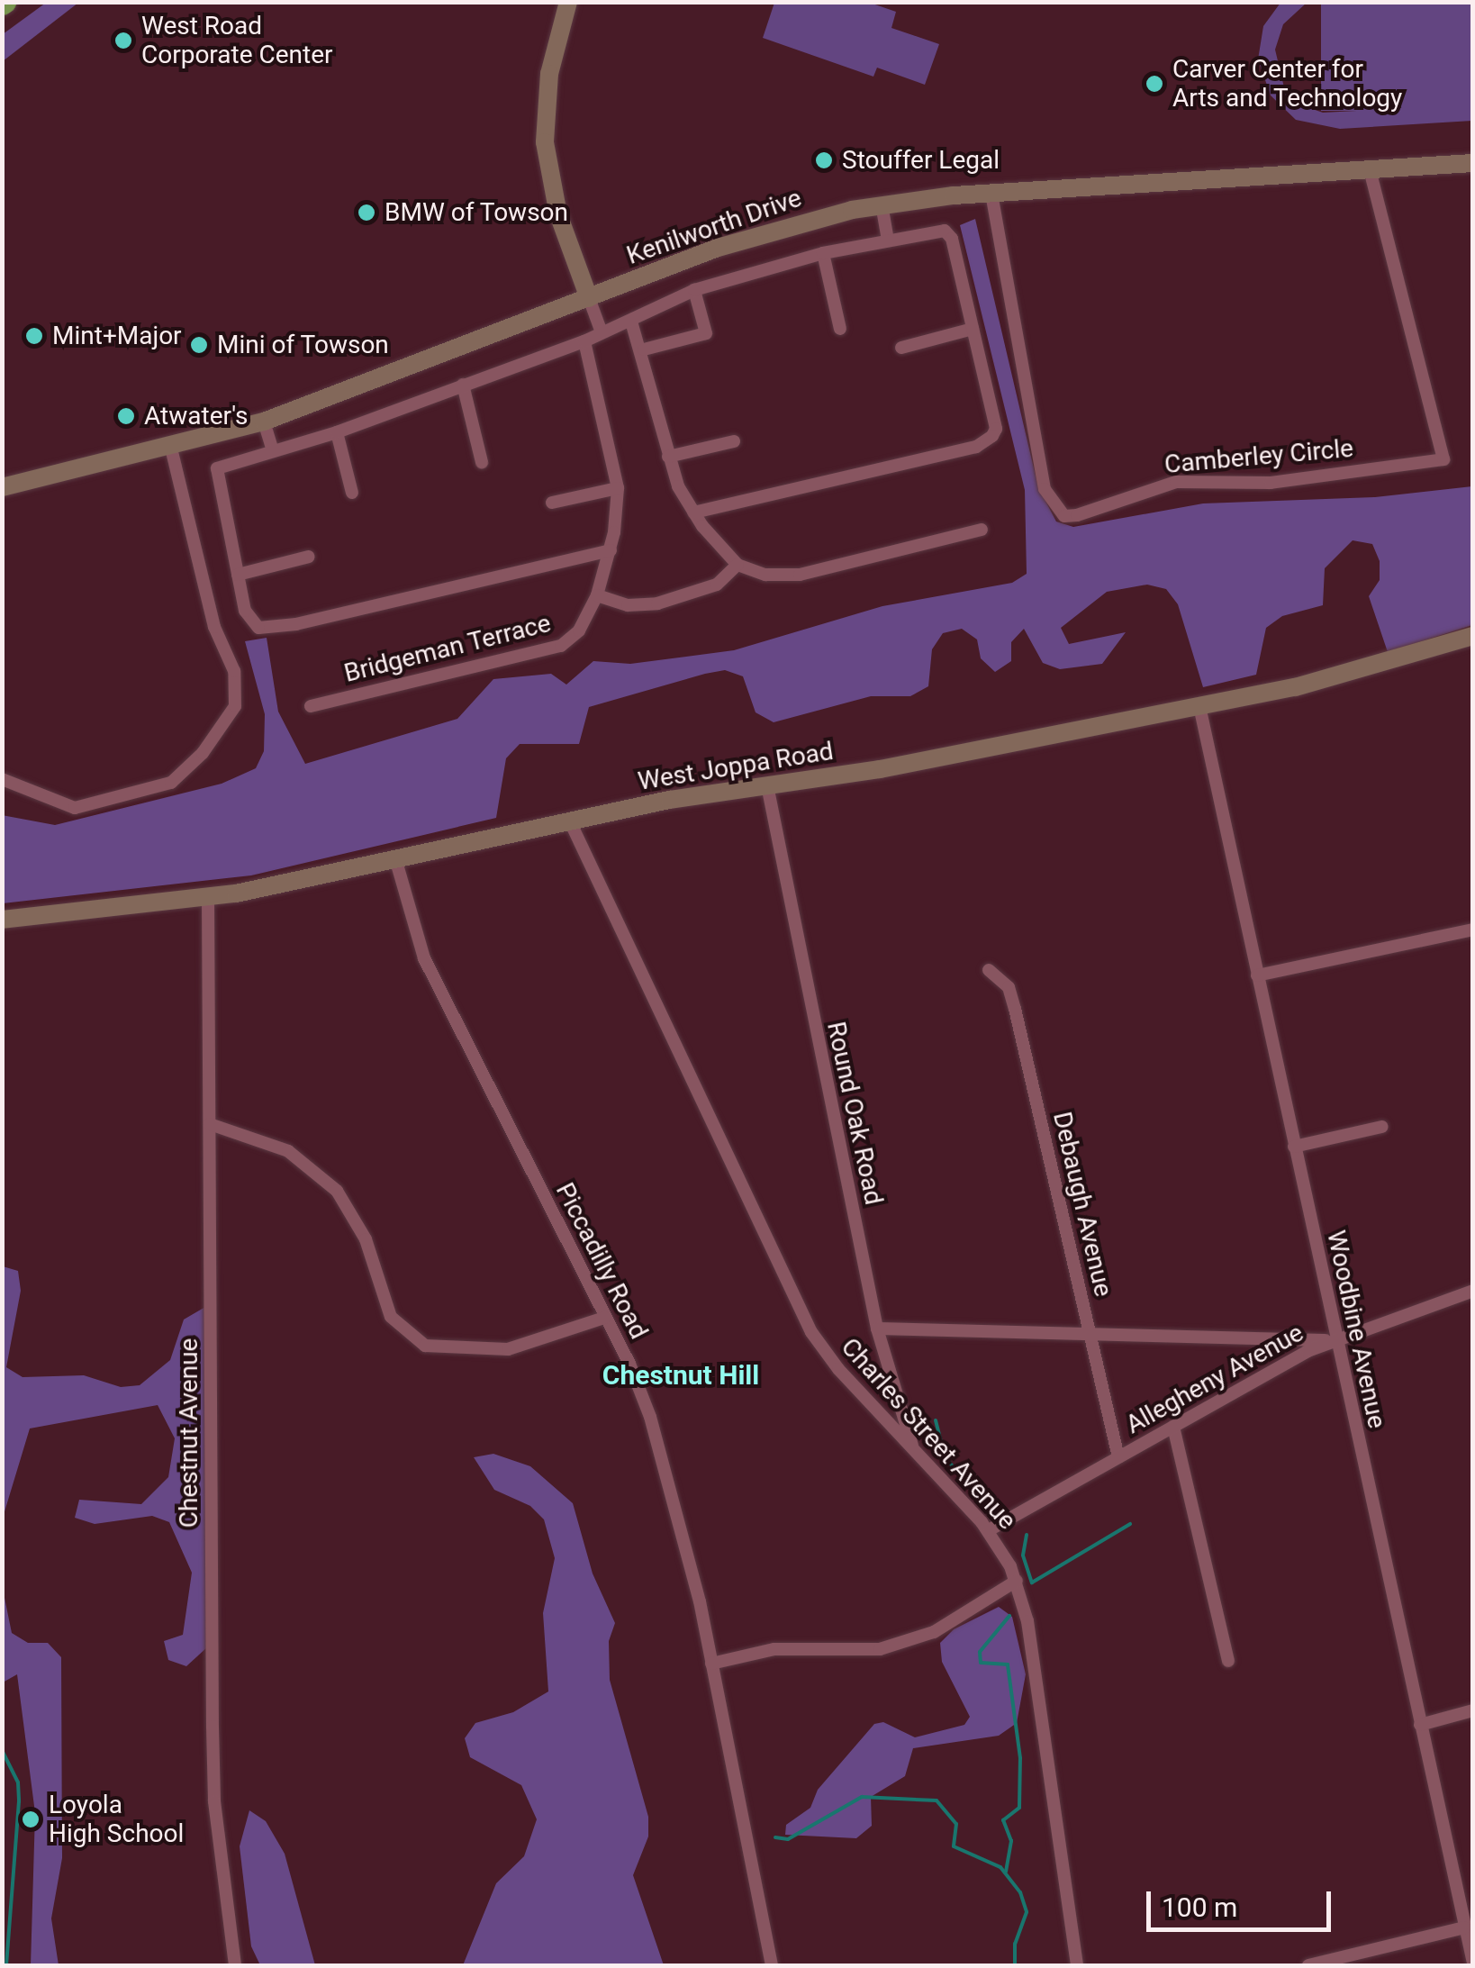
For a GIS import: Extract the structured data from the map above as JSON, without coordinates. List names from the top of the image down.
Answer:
{
  "streets": {
    "street": [
      "Kenilworth Drive",
      "Camberley Circle",
      "Bridgeman Terrace",
      "West Joppa Road",
      "Round Oak Road",
      "Debaugh Avenue",
      "Piccadilly Road",
      "Woodbine Avenue",
      "Allegheny Avenue",
      "Chestnut Avenue",
      "Charles Street Avenue"
    ]
  },
  "crossings": [
    ["Kenilworth Drive", "Camberley Circle"],
    ["West Joppa Road", "Round Oak Road"],
    ["West Joppa Road", "Piccadilly Road"],
    ["West Joppa Road", "Woodbine Avenue"],
    ["West Joppa Road", "Chestnut Avenue"],
    ["West Joppa Road", "Charles Street Avenue"],
    ["Round Oak Road", "Charles Street Avenue"],
    ["Debaugh Avenue", "Allegheny Avenue"],
    ["Woodbine Avenue", "Allegheny Avenue"],
    ["Allegheny Avenue", "Charles Street Avenue"]
  ],
  "districts": ["Chestnut Hill"],
  "places": [
    "West Road Corporate Center",
    "Carver Center for Arts and Technology",
    "Stouffer Legal",
    "BMW of Towson",
    "Mint+Major",
    "Mini of Towson",
    "Atwater's",
    "Loyola High School"
  ],
  "scale_bar": "100 m"
}
